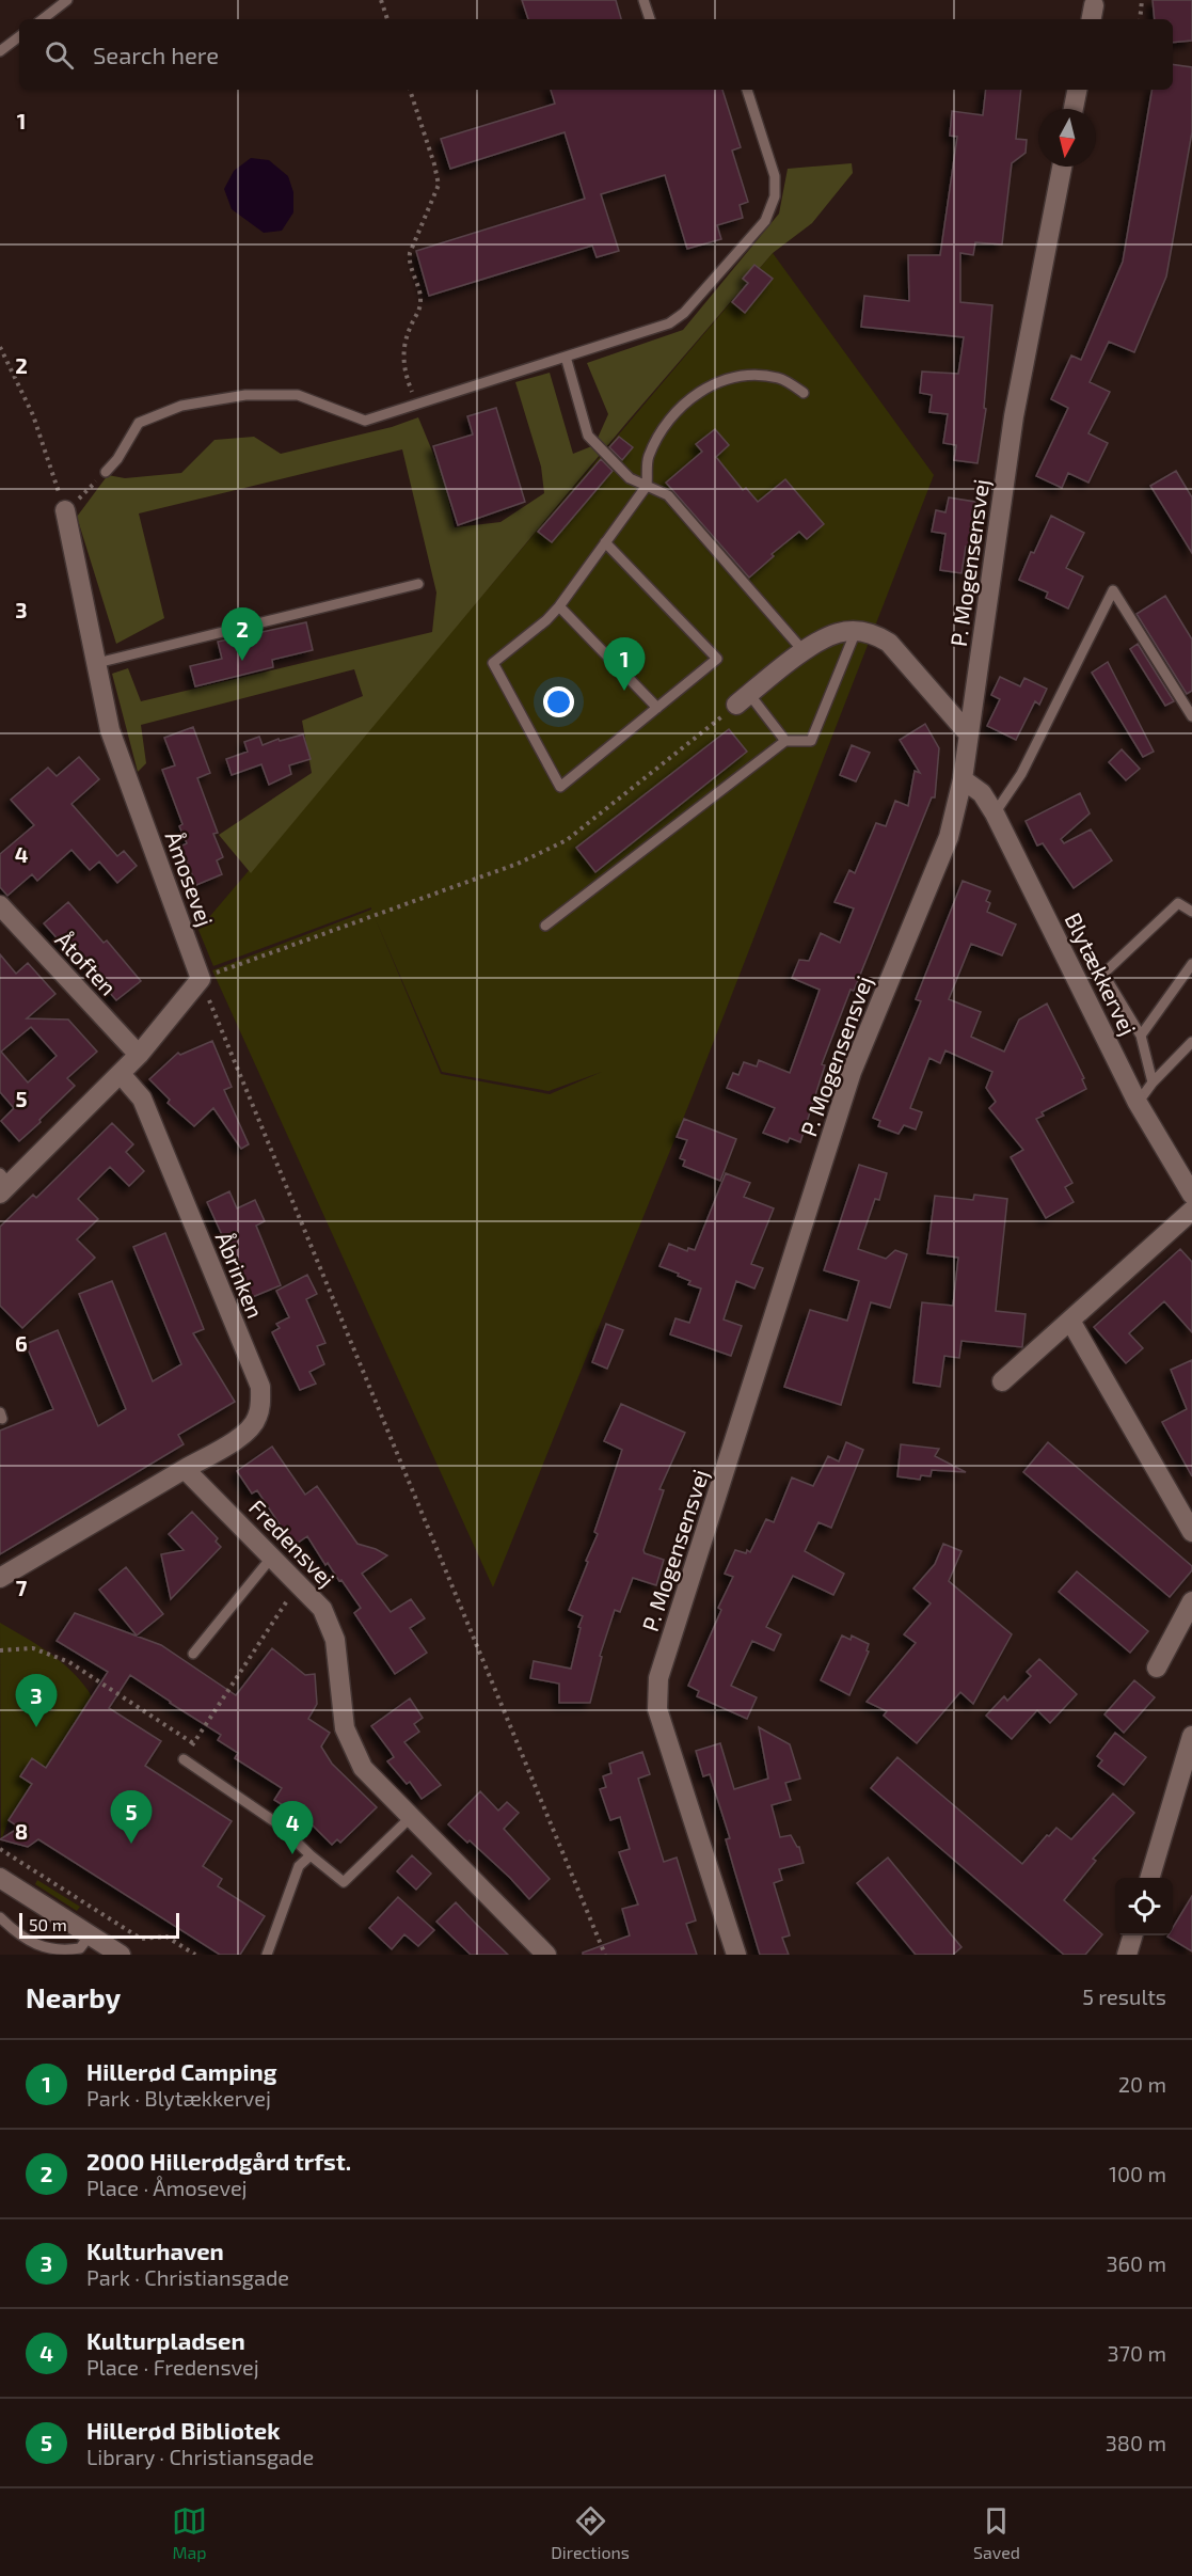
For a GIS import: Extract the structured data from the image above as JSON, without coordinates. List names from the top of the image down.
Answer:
{
  "streets": {
    "street": [
      "P. Mogensensvej",
      "Åmosevej",
      "Åtoften",
      "Blytækkervej",
      "Åbrinken",
      "Fredensvej"
    ]
  },
  "crossings": [
    ["P. Mogensensvej", "Blytækkervej"],
    ["Åbrinken", "Fredensvej"]
  ],
  "scale_bar": "50 m",
  "north": "bottom",
  "page": {
    "search": "Search here",
    "pins": [
      "2",
      "1",
      "3",
      "5",
      "4"
    ],
    "scale": "50 m",
    "heading": ["Nearby", "5 results"],
    "list": [
      {
        "mark": "1",
        "name": "Hillerød Camping",
        "note": "Park · Blytækkervej",
        "value": "20 m"
      },
      {
        "mark": "2",
        "name": "2000 Hillerødgård trfst.",
        "note": "Place · Åmosevej",
        "value": "100 m"
      },
      {
        "mark": "3",
        "name": "Kulturhaven",
        "note": "Park · Christiansgade",
        "value": "360 m"
      },
      {
        "mark": "4",
        "name": "Kulturpladsen",
        "note": "Place · Fredensvej",
        "value": "370 m"
      },
      {
        "mark": "5",
        "name": "Hillerød Bibliotek",
        "note": "Library · Christiansgade",
        "value": "380 m"
      }
    ],
    "nav": ["Map", "Directions", "Saved"]
  },
  "grid": {
    "rows": [
      "1",
      "2",
      "3",
      "4",
      "5",
      "6",
      "7",
      "8"
    ]
  }
}
